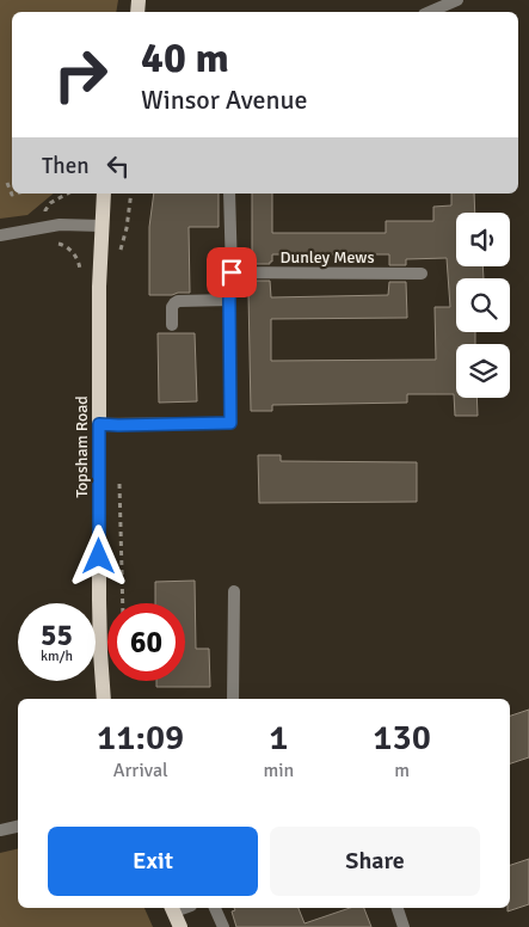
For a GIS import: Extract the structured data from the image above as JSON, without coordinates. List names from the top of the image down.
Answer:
{
  "streets": {
    "main road": ["Topsham Road"],
    "street": ["Dunley Mews"]
  },
  "page": {
    "turn": ["40 m", "Winsor Avenue"],
    "then": "Then",
    "speed": "55 km/h",
    "limit": "60",
    "eta": [
      "11:09",
      "Arrival",
      "1",
      "min",
      "130",
      "m"
    ],
    "buttons": ["Exit", "Share"]
  }
}
